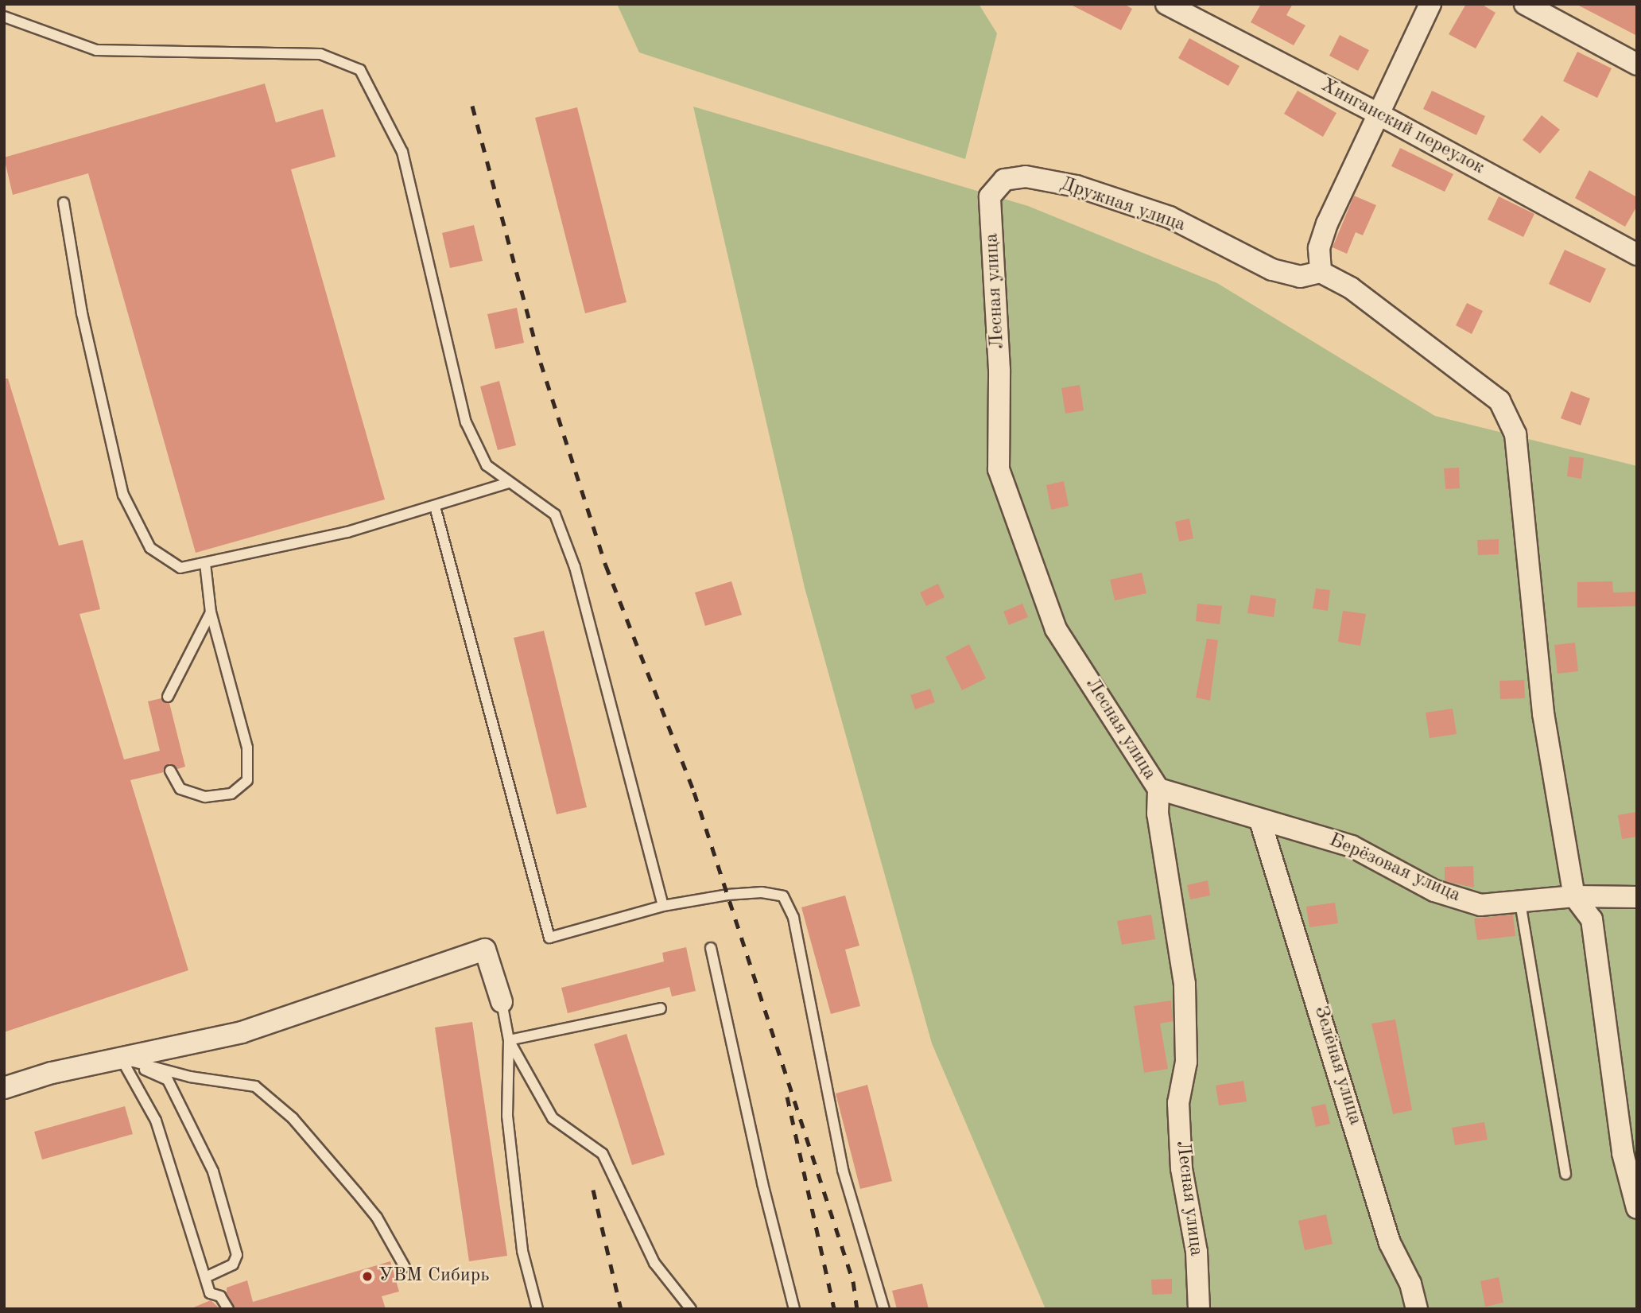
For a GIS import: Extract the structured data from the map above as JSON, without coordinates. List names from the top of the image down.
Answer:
{
  "streets": {
    "street": [
      "Хинганский переулок",
      "Дружная улица",
      "Лесная улица",
      "Берёзовая улица",
      "Зелёная улица"
    ]
  },
  "crossings": [
    ["Дружная улица", "Лесная улица"],
    ["Лесная улица", "Берёзовая улица"],
    ["Берёзовая улица", "Зелёная улица"]
  ],
  "places": ["УВМ Сибирь"]
}
